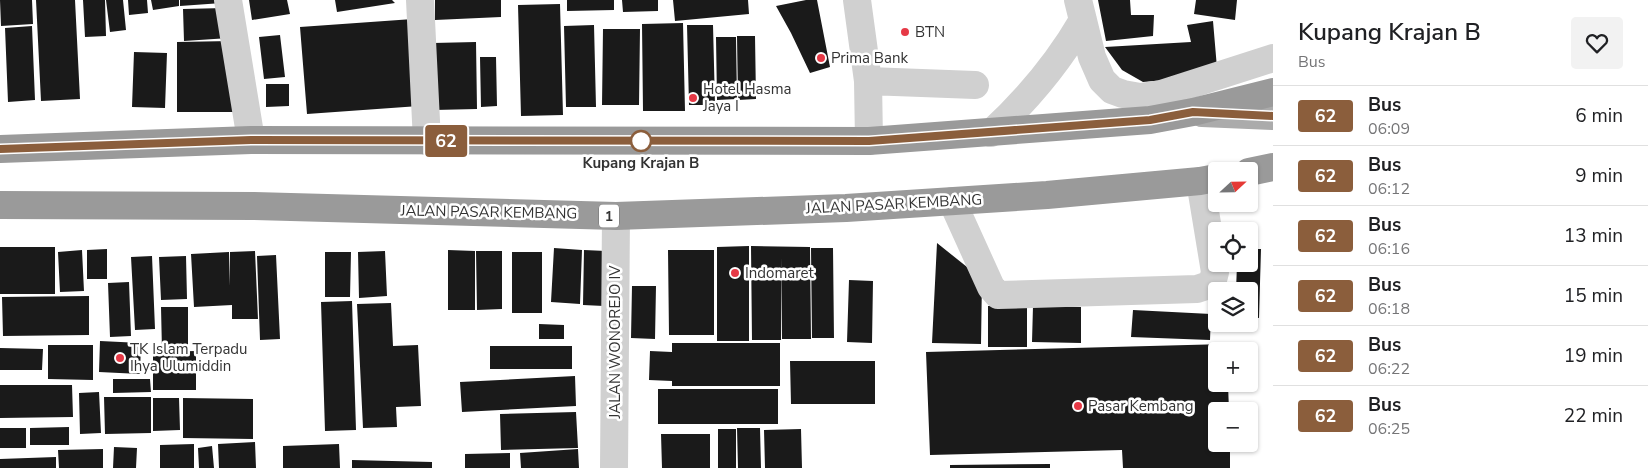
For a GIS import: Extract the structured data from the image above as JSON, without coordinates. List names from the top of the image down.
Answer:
{
  "streets": {
    "highway": ["JALAN PASAR KEMBANG", "1"],
    "street": ["JALAN WONOREJO IV"]
  },
  "crossings": [
    ["JALAN PASAR KEMBANG", "JALAN WONOREJO IV"]
  ],
  "places": [
    "BTN",
    "Prima Bank",
    "Hotel Hasma Jaya I",
    "Kupang Krajan B",
    "Indomaret",
    "TK Islam Terpadu Ihya Ulumiddin",
    "Pasar Kembang"
  ],
  "lines": ["bus line 62"],
  "north": "right",
  "page": {
    "on_map": "62",
    "heading": ["Kupang Krajan B", "Bus"],
    "list": [
      {
        "mark": "62",
        "name": "Bus",
        "note": "06:09",
        "value": "6 min"
      },
      {
        "mark": "62",
        "name": "Bus",
        "note": "06:12",
        "value": "9 min"
      },
      {
        "mark": "62",
        "name": "Bus",
        "note": "06:16",
        "value": "13 min"
      },
      {
        "mark": "62",
        "name": "Bus",
        "note": "06:18",
        "value": "15 min"
      },
      {
        "mark": "62",
        "name": "Bus",
        "note": "06:22",
        "value": "19 min"
      },
      {
        "mark": "62",
        "name": "Bus",
        "note": "06:25",
        "value": "22 min"
      }
    ],
    "map_buttons": ["+", "−"]
  }
}
